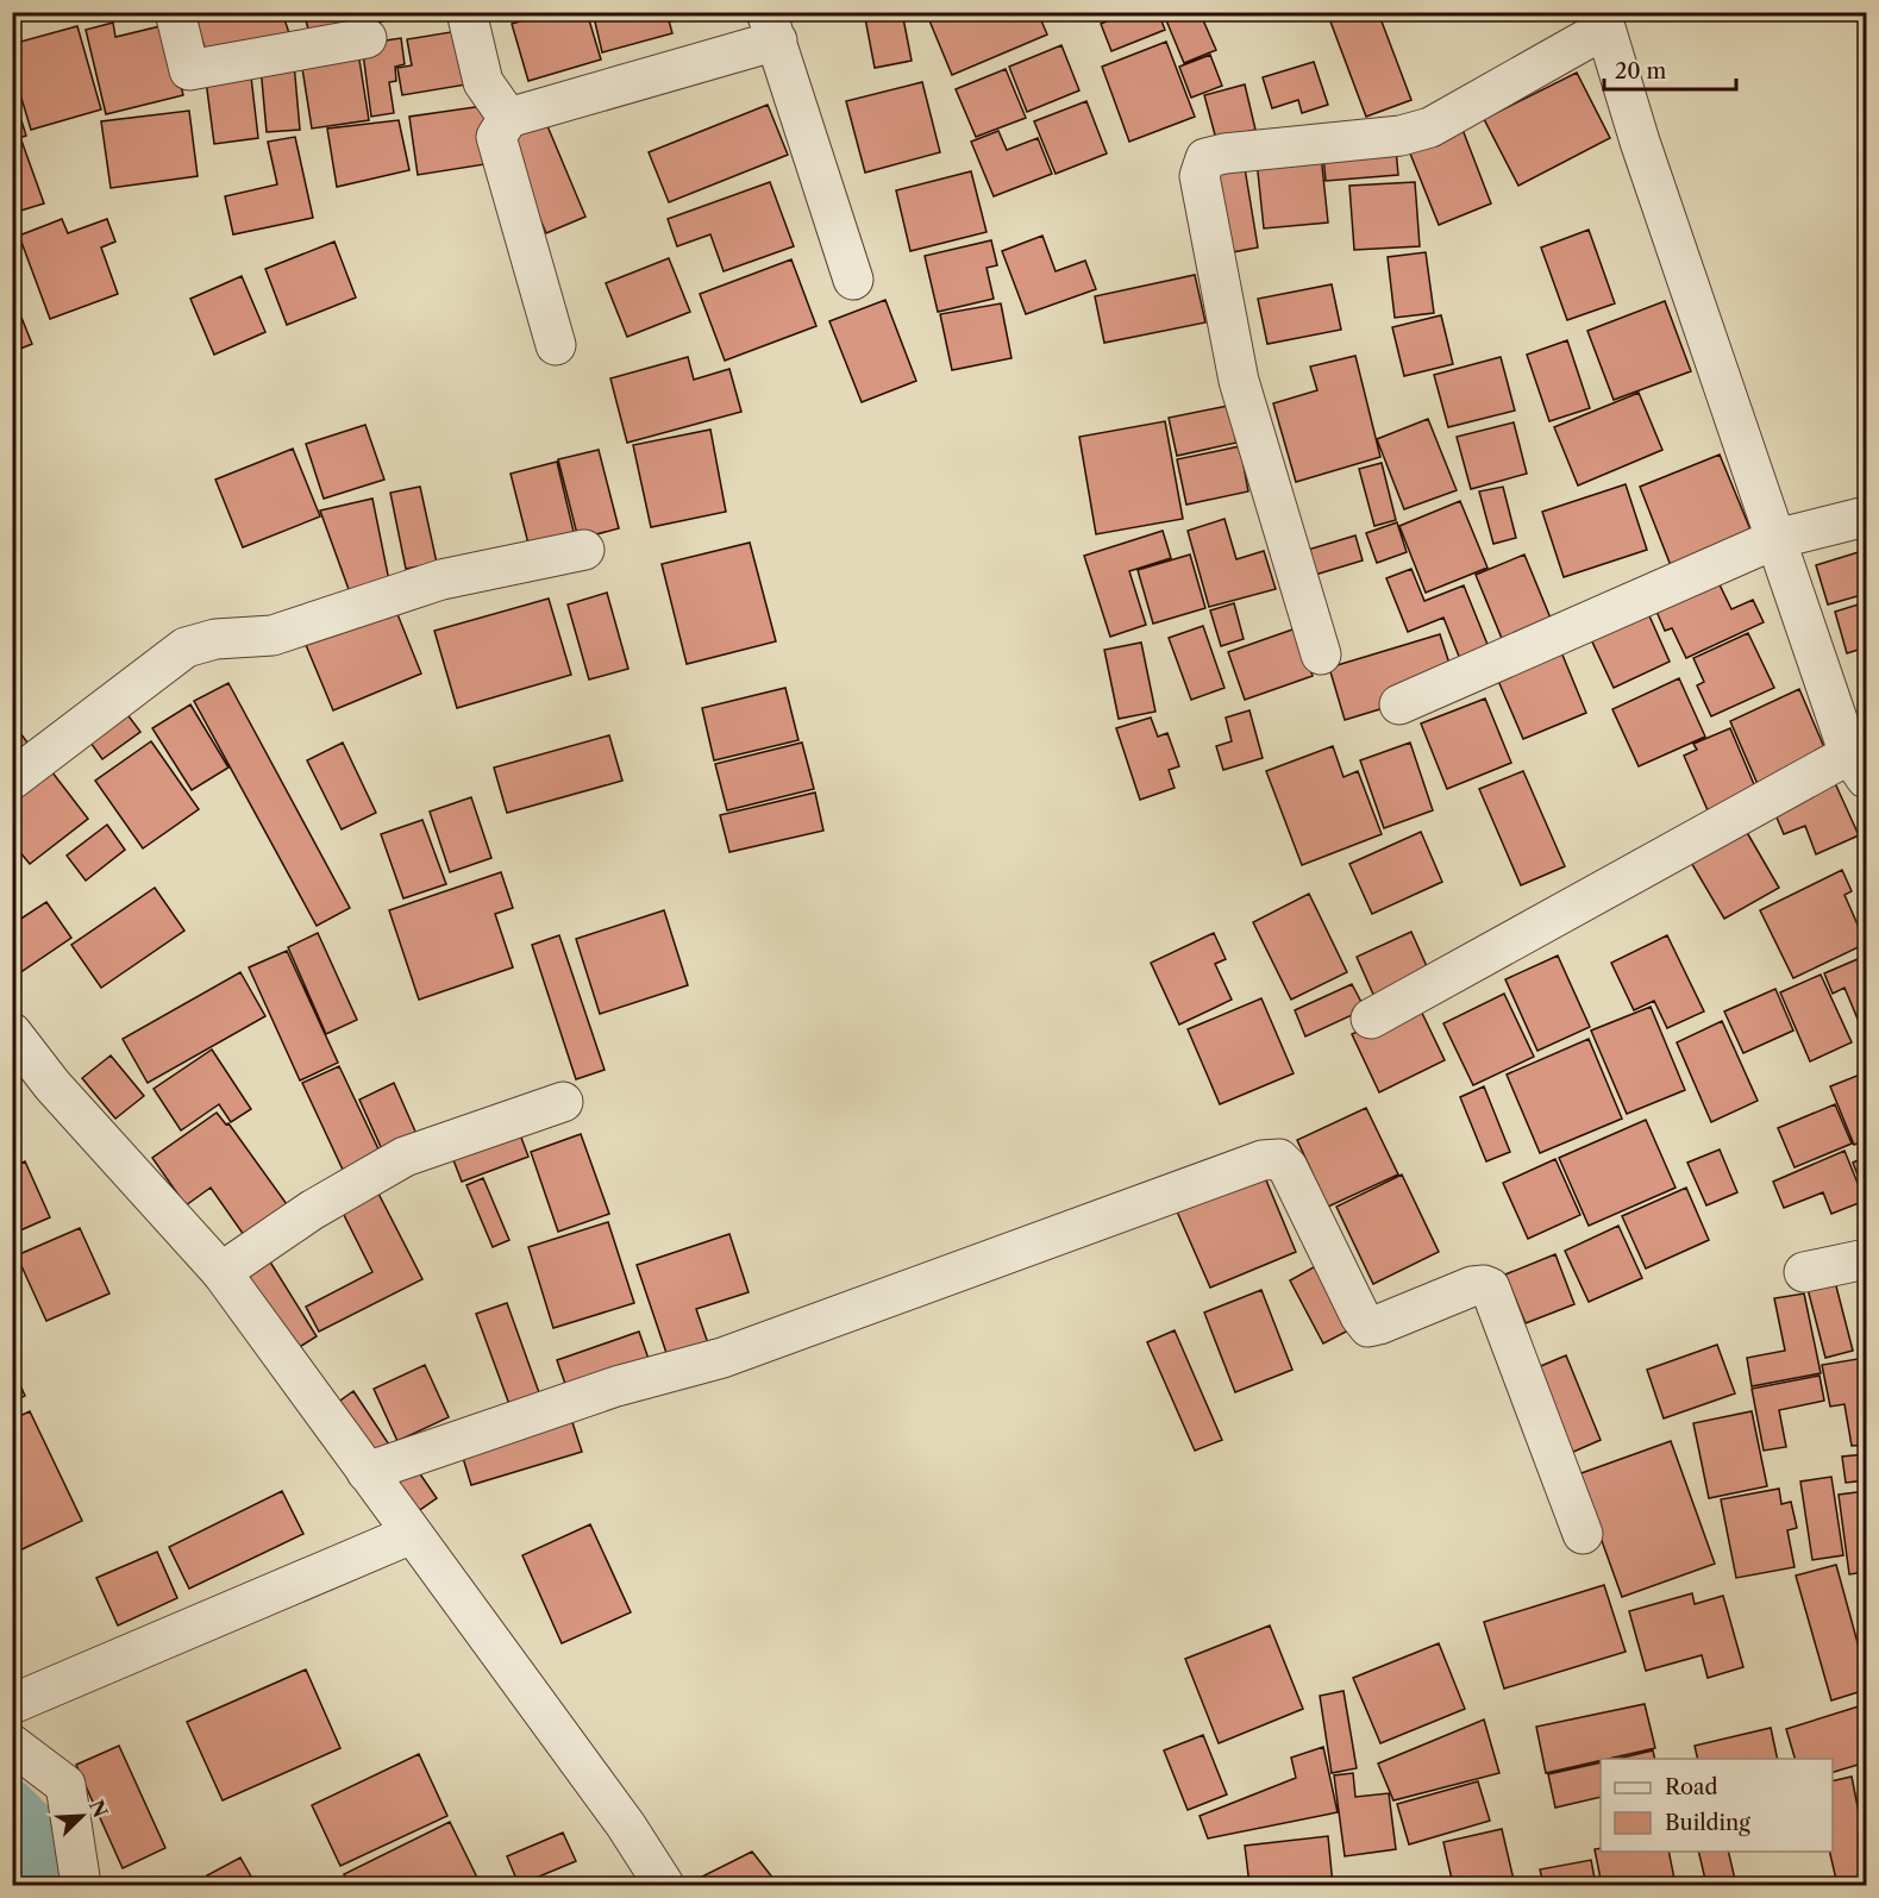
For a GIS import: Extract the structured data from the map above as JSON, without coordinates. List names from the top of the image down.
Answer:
{
  "legend": ["Road", "Building"],
  "scale_bar": "20 m",
  "north": "top right"
}
